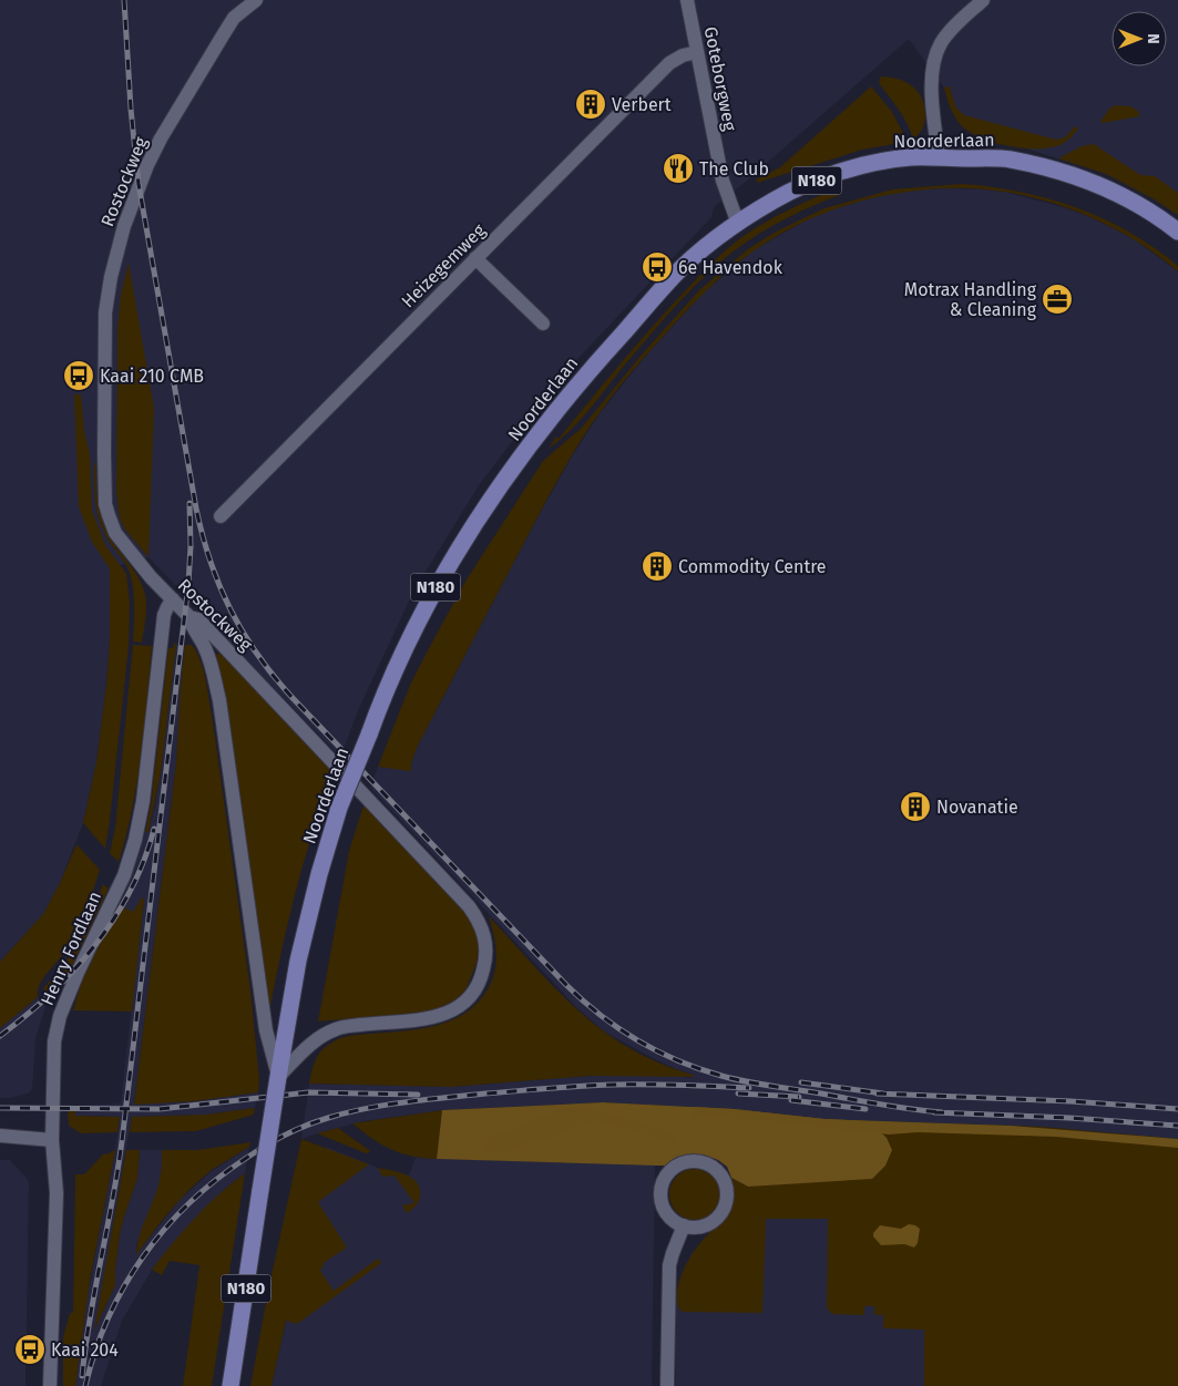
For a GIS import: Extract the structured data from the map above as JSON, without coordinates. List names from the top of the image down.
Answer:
{
  "streets": {
    "main road": ["Noorderlaan", "N180"],
    "street": [
      "Goteborgweg",
      "Rostockweg",
      "Heizegemweg",
      "Henry Fordlaan"
    ]
  },
  "crossings": [
    ["Goteborgweg", "Noorderlaan"],
    ["Goteborgweg", "Heizegemweg"],
    ["Noorderlaan", "Rostockweg"],
    ["Rostockweg", "Henry Fordlaan"]
  ],
  "places": {
    "building": ["Verbert", "Commodity Centre", "Novanatie"],
    "restaurant": ["The Club"],
    "bus stop": ["6e Havendok", "Kaai 210 CMB", "Kaai 204"],
    "office": ["Motrax Handling & Cleaning"]
  },
  "north": "right"
}
